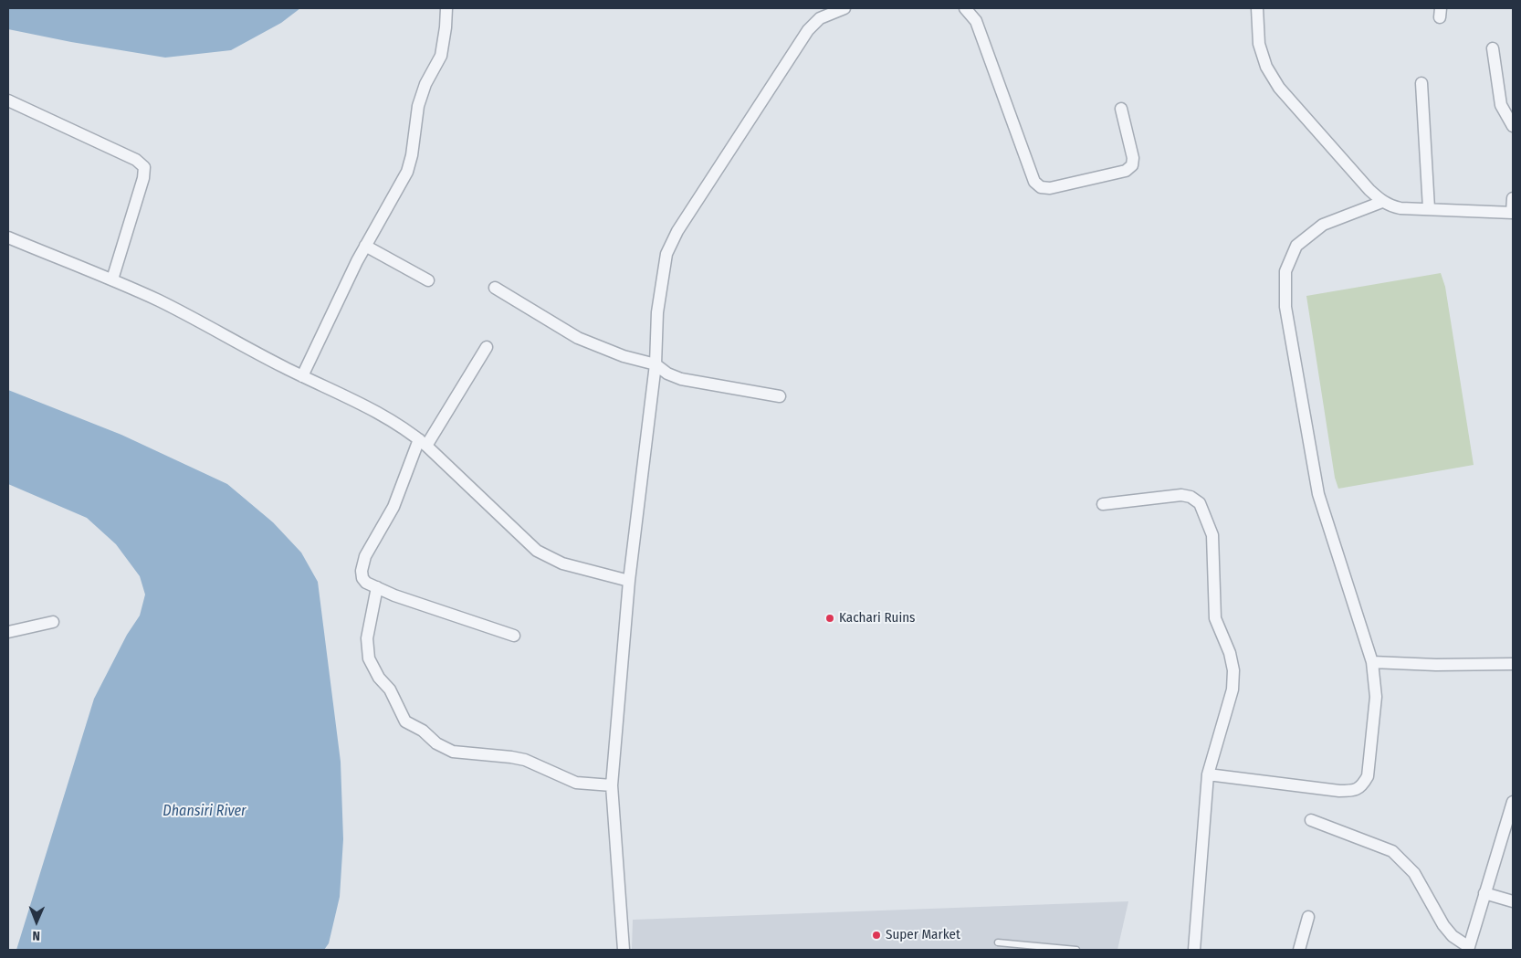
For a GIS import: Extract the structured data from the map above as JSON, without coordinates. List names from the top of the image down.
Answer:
{
  "water": ["Dhansiri River"],
  "places": ["Kachari Ruins", "Super Market"],
  "north": "bottom"
}
